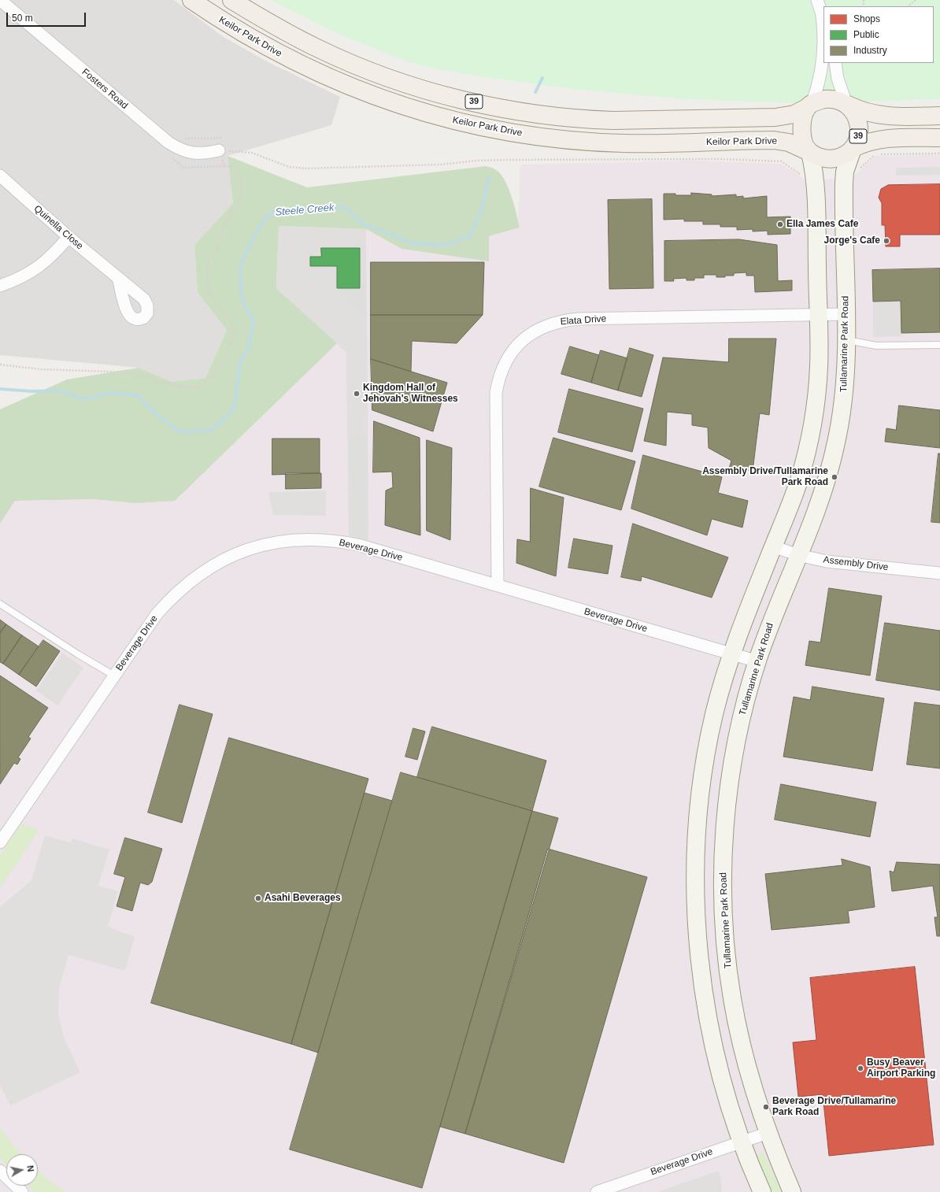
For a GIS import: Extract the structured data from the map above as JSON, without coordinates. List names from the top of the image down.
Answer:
{
  "streets": {
    "main road": ["Keilor Park Drive", "39"],
    "street": [
      "Fosters Road",
      "Quinella Close",
      "Elata Drive",
      "Tullamarine Park Road",
      "Beverage Drive",
      "Assembly Drive"
    ]
  },
  "crossings": [
    ["Keilor Park Drive", "39"],
    ["Keilor Park Drive", "Tullamarine Park Road"],
    ["39", "Tullamarine Park Road"],
    ["Elata Drive", "Tullamarine Park Road"],
    ["Elata Drive", "Beverage Drive"],
    ["Tullamarine Park Road", "Beverage Drive"],
    ["Tullamarine Park Road", "Assembly Drive"]
  ],
  "water": ["Steele Creek"],
  "places": [
    "Ella James Cafe",
    "Jorge's Cafe",
    "Kingdom Hall of Jehovah's Witnesses",
    "Assembly Drive/Tullamarine Park Road",
    "Asahi Beverages",
    "Busy Beaver Airport Parking",
    "Beverage Drive/Tullamarine Park Road"
  ],
  "legend": ["Shops", "Public", "Industry"],
  "scale_bar": "50 m",
  "north": "right"
}
